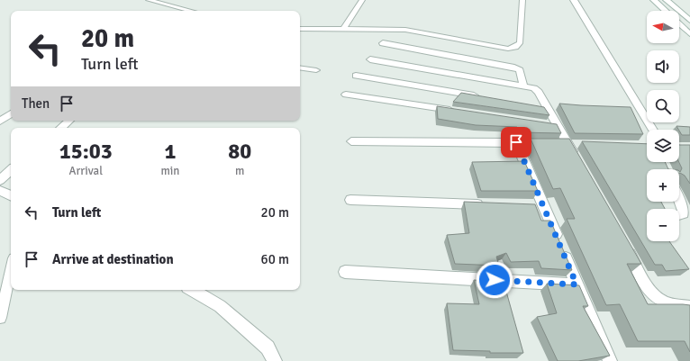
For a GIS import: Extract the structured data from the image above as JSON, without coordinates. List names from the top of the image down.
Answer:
{
  "north": "left",
  "page": {
    "map_buttons": ["+", "−"],
    "turn": ["20 m", "Turn left"],
    "then": "Then",
    "eta": [
      "15:03",
      "Arrival",
      "1",
      "min",
      "80",
      "m"
    ],
    "list": [
      {
        "name": "Turn left",
        "value": "20 m"
      },
      {
        "name": "Arrive at destination",
        "value": "60 m"
      }
    ]
  }
}
